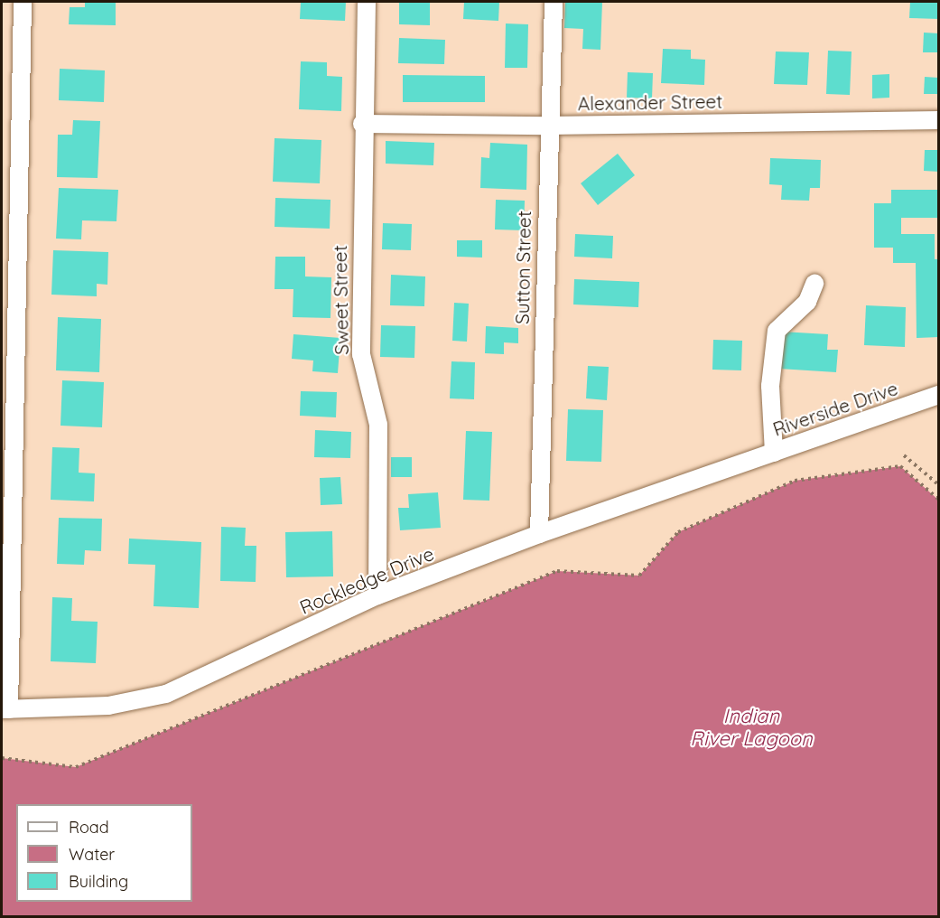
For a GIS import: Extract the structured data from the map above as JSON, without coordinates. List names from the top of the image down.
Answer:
{
  "streets": {
    "street": [
      "Alexander Street",
      "Sutton Street",
      "Sweet Street",
      "Riverside Drive",
      "Rockledge Drive"
    ]
  },
  "crossings": [
    ["Alexander Street", "Sutton Street"],
    ["Alexander Street", "Sweet Street"],
    ["Sutton Street", "Rockledge Drive"],
    ["Sweet Street", "Rockledge Drive"],
    ["Riverside Drive", "Rockledge Drive"]
  ],
  "water": ["Indian River Lagoon"],
  "legend": ["Road", "Water", "Building"]
}
